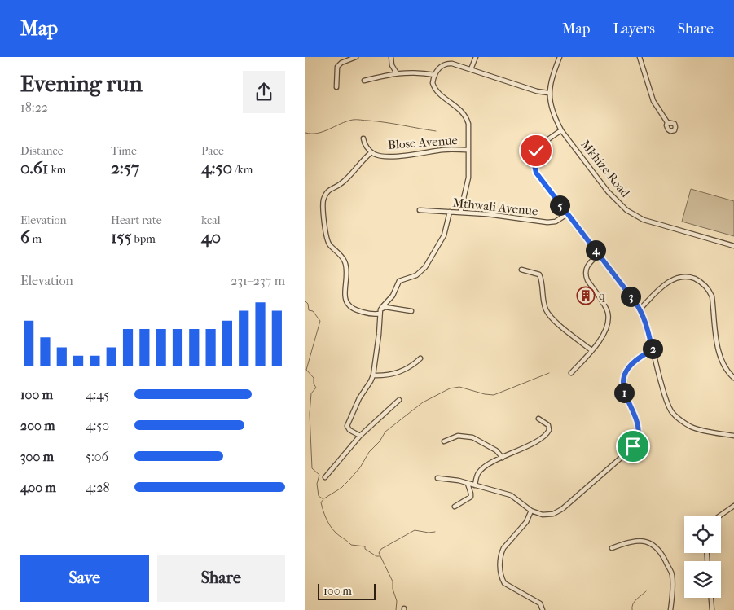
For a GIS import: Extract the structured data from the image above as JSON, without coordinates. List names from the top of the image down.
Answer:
{
  "streets": {
    "street": ["Blose Avenue", "Mkhize Road", "Mthwali Avenue"]
  },
  "places": {
    "building": ["q"]
  },
  "scale_bar": "100 m",
  "page": {
    "header": "Map",
    "nav": ["Map", "Layers", "Share"],
    "heading": ["Evening run", "18:22"],
    "stats": [
      ["Distance", "0.61 km"],
      ["Time", "2:57"],
      ["Pace", "4:50 /km"],
      ["Elevation", "6 m"],
      ["Heart rate", "155 bpm"],
      ["kcal", "40"]
    ],
    "pins": [
      "5",
      "4",
      "3",
      "2",
      "1"
    ],
    "chart": ["Elevation", "231–237 m"],
    "list": [
      {
        "name": "100 m",
        "note": "4:45"
      },
      {
        "name": "200 m",
        "note": "4:50"
      },
      {
        "name": "300 m",
        "note": "5:06"
      },
      {
        "name": "400 m",
        "note": "4:28"
      }
    ],
    "buttons": ["Save", "Share"],
    "scale": "100 m"
  }
}
